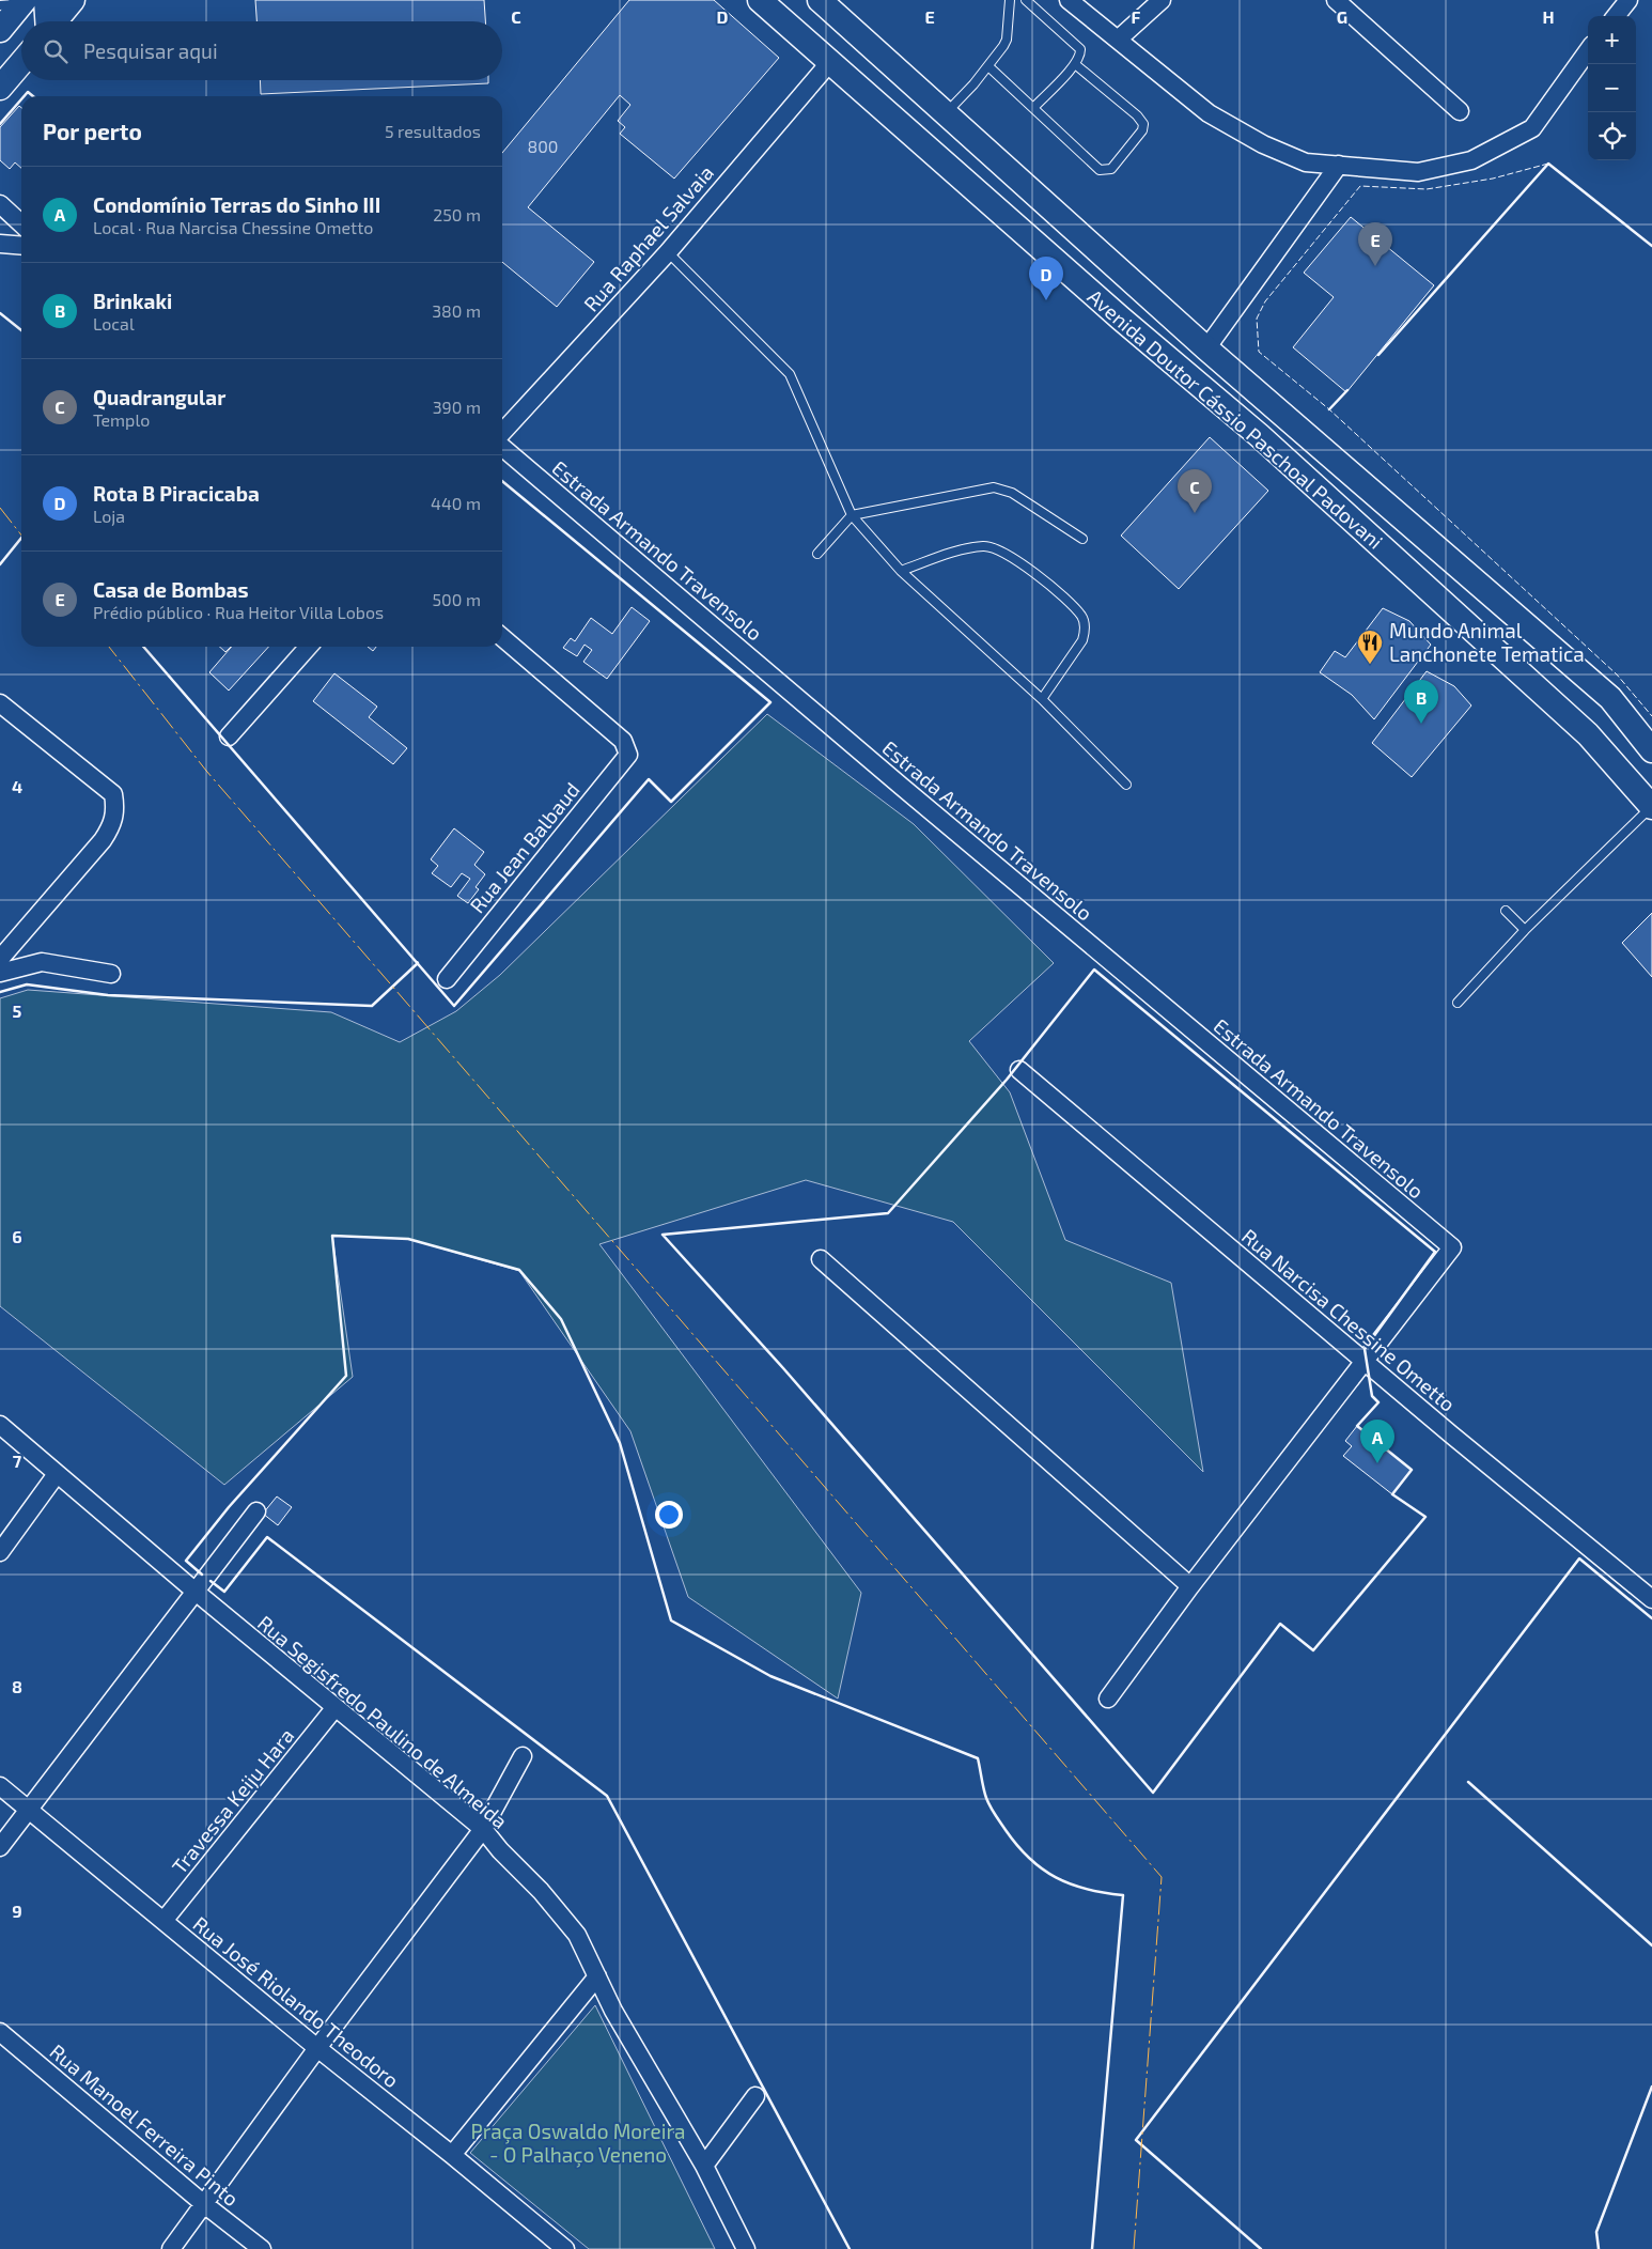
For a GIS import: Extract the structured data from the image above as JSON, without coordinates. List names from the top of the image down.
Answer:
{
  "streets": {
    "main road": ["Avenida Doutor Cássio Paschoal Padovani"],
    "street": [
      "Rua Raphael Salvaia",
      "Estrada Armando Travensolo",
      "Rua Jean Balbaud",
      "Rua Narcisa Chessine Ometto",
      "Rua Segisfredo Paulino de Almeida",
      "Travessa Keiju Hara",
      "Rua José Riolando Theodoro",
      "Rua Manoel Ferreira Pinto"
    ]
  },
  "crossings": [
    ["Rua Raphael Salvaia", "Avenida Doutor Cássio Paschoal Padovani"],
    ["Estrada Armando Travensolo", "Rua Narcisa Chessine Ometto"],
    ["Rua Segisfredo Paulino de Almeida", "Travessa Keiju Hara"],
    ["Travessa Keiju Hara", "Rua José Riolando Theodoro"]
  ],
  "parks": ["Praça Oswaldo Moreira - O Palhaço Veneno"],
  "places": {
    "restaurant": ["Mundo Animal Lanchonete Tematica"]
  },
  "house_numbers": ["800"],
  "page": {
    "map_buttons": ["+", "−"],
    "search": "Pesquisar aqui",
    "heading": ["Por perto", "5 resultados"],
    "list": [
      {
        "mark": "A",
        "name": "Condomínio Terras do Sinho III",
        "note": "Local · Rua Narcisa Chessine Ometto",
        "value": "250 m"
      },
      {
        "mark": "B",
        "name": "Brinkaki",
        "note": "Local",
        "value": "380 m"
      },
      {
        "mark": "C",
        "name": "Quadrangular",
        "note": "Templo",
        "value": "390 m"
      },
      {
        "mark": "D",
        "name": "Rota B Piracicaba",
        "note": "Loja",
        "value": "440 m"
      },
      {
        "mark": "E",
        "name": "Casa de Bombas",
        "note": "Prédio público · Rua Heitor Villa Lobos",
        "value": "500 m"
      }
    ],
    "pins": [
      "E",
      "D",
      "C",
      "B",
      "A"
    ]
  },
  "grid": {
    "columns": [
      "C",
      "D",
      "E",
      "F",
      "G",
      "H"
    ],
    "rows": [
      "4",
      "5",
      "6",
      "7",
      "8",
      "9"
    ]
  }
}
